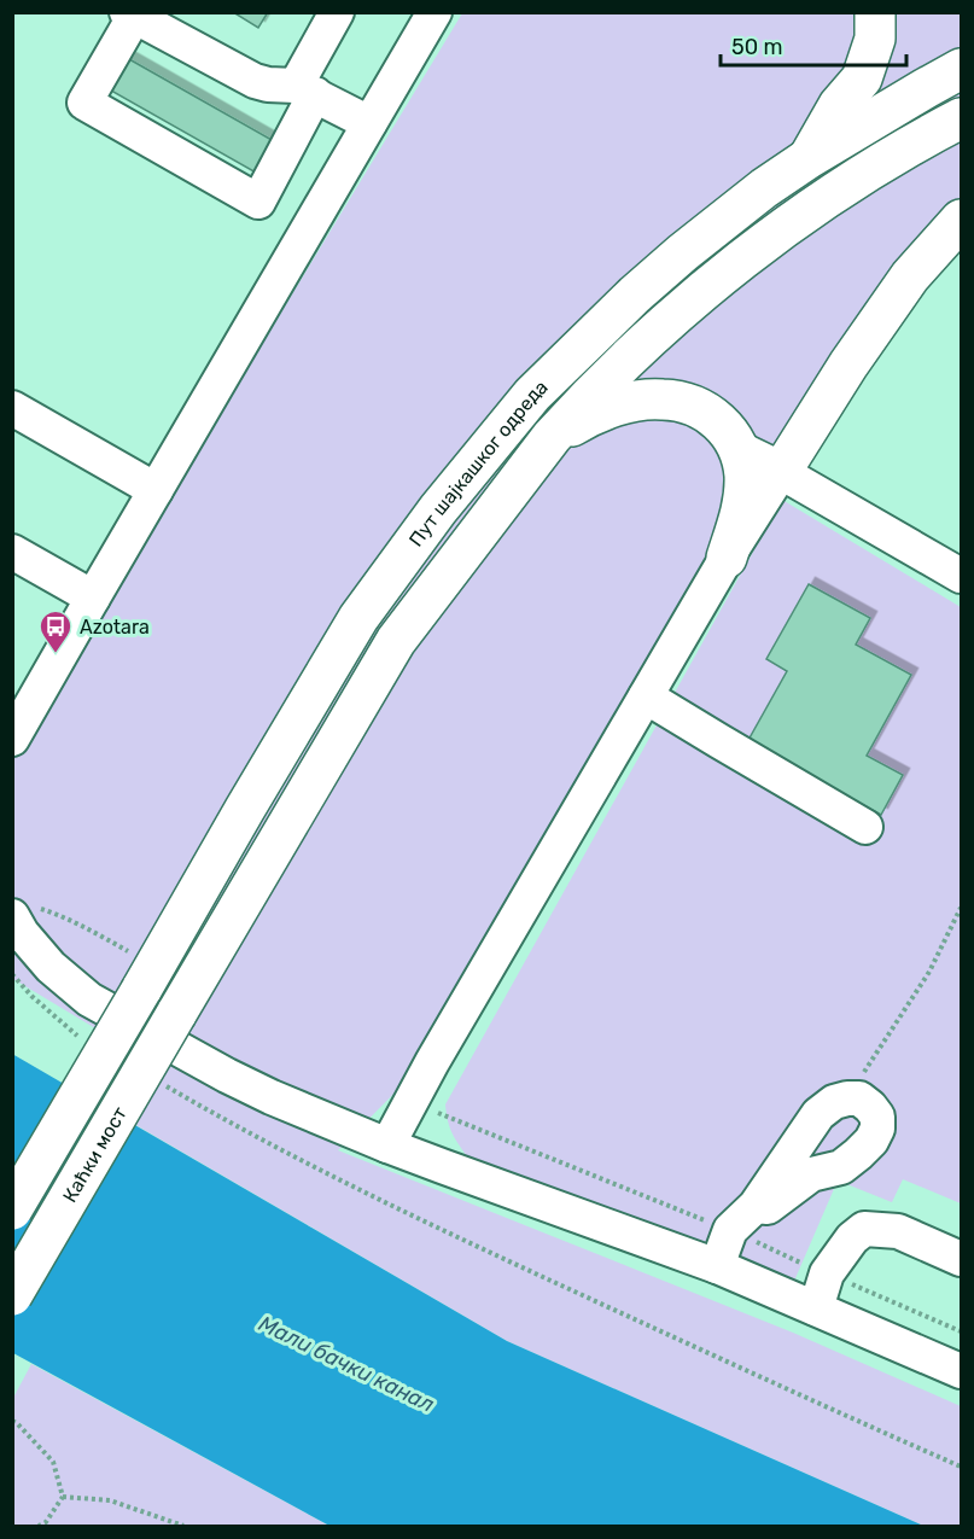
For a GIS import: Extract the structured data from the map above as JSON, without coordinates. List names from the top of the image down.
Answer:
{
  "streets": {
    "main road": ["Пут шајкашког одреда", "Каћки мост"]
  },
  "crossings": [
    ["Пут шајкашког одреда", "Каћки мост"]
  ],
  "water": ["Мали бачки канал"],
  "places": {
    "bus stop": ["Azotara"]
  },
  "scale_bar": "50 m"
}
